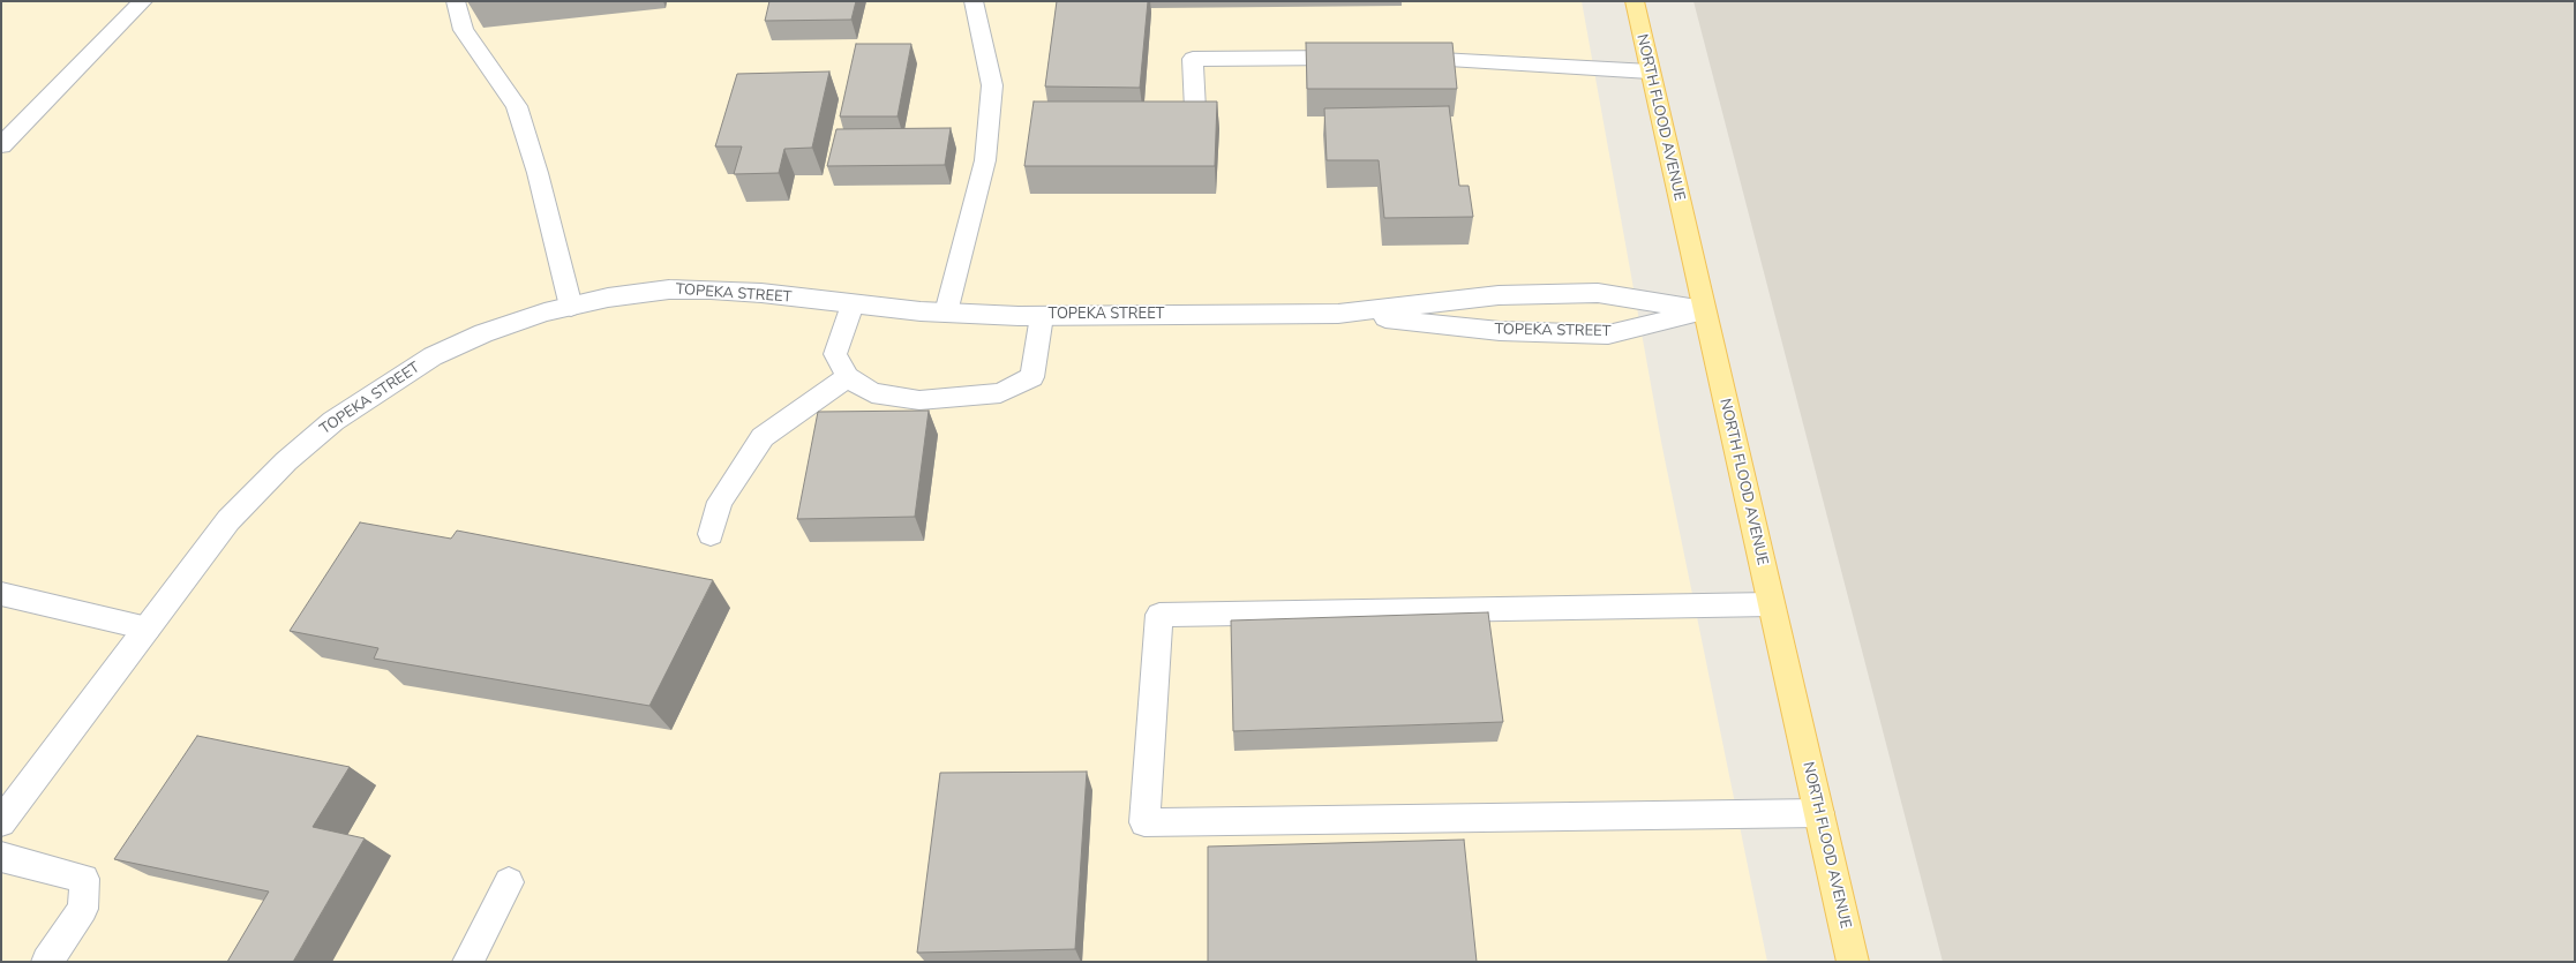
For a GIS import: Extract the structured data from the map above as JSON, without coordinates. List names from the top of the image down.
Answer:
{
  "streets": {
    "main road": ["NORTH FLOOD AVENUE"],
    "street": ["TOPEKA STREET"]
  },
  "crossings": [
    ["NORTH FLOOD AVENUE", "TOPEKA STREET"]
  ]
}
